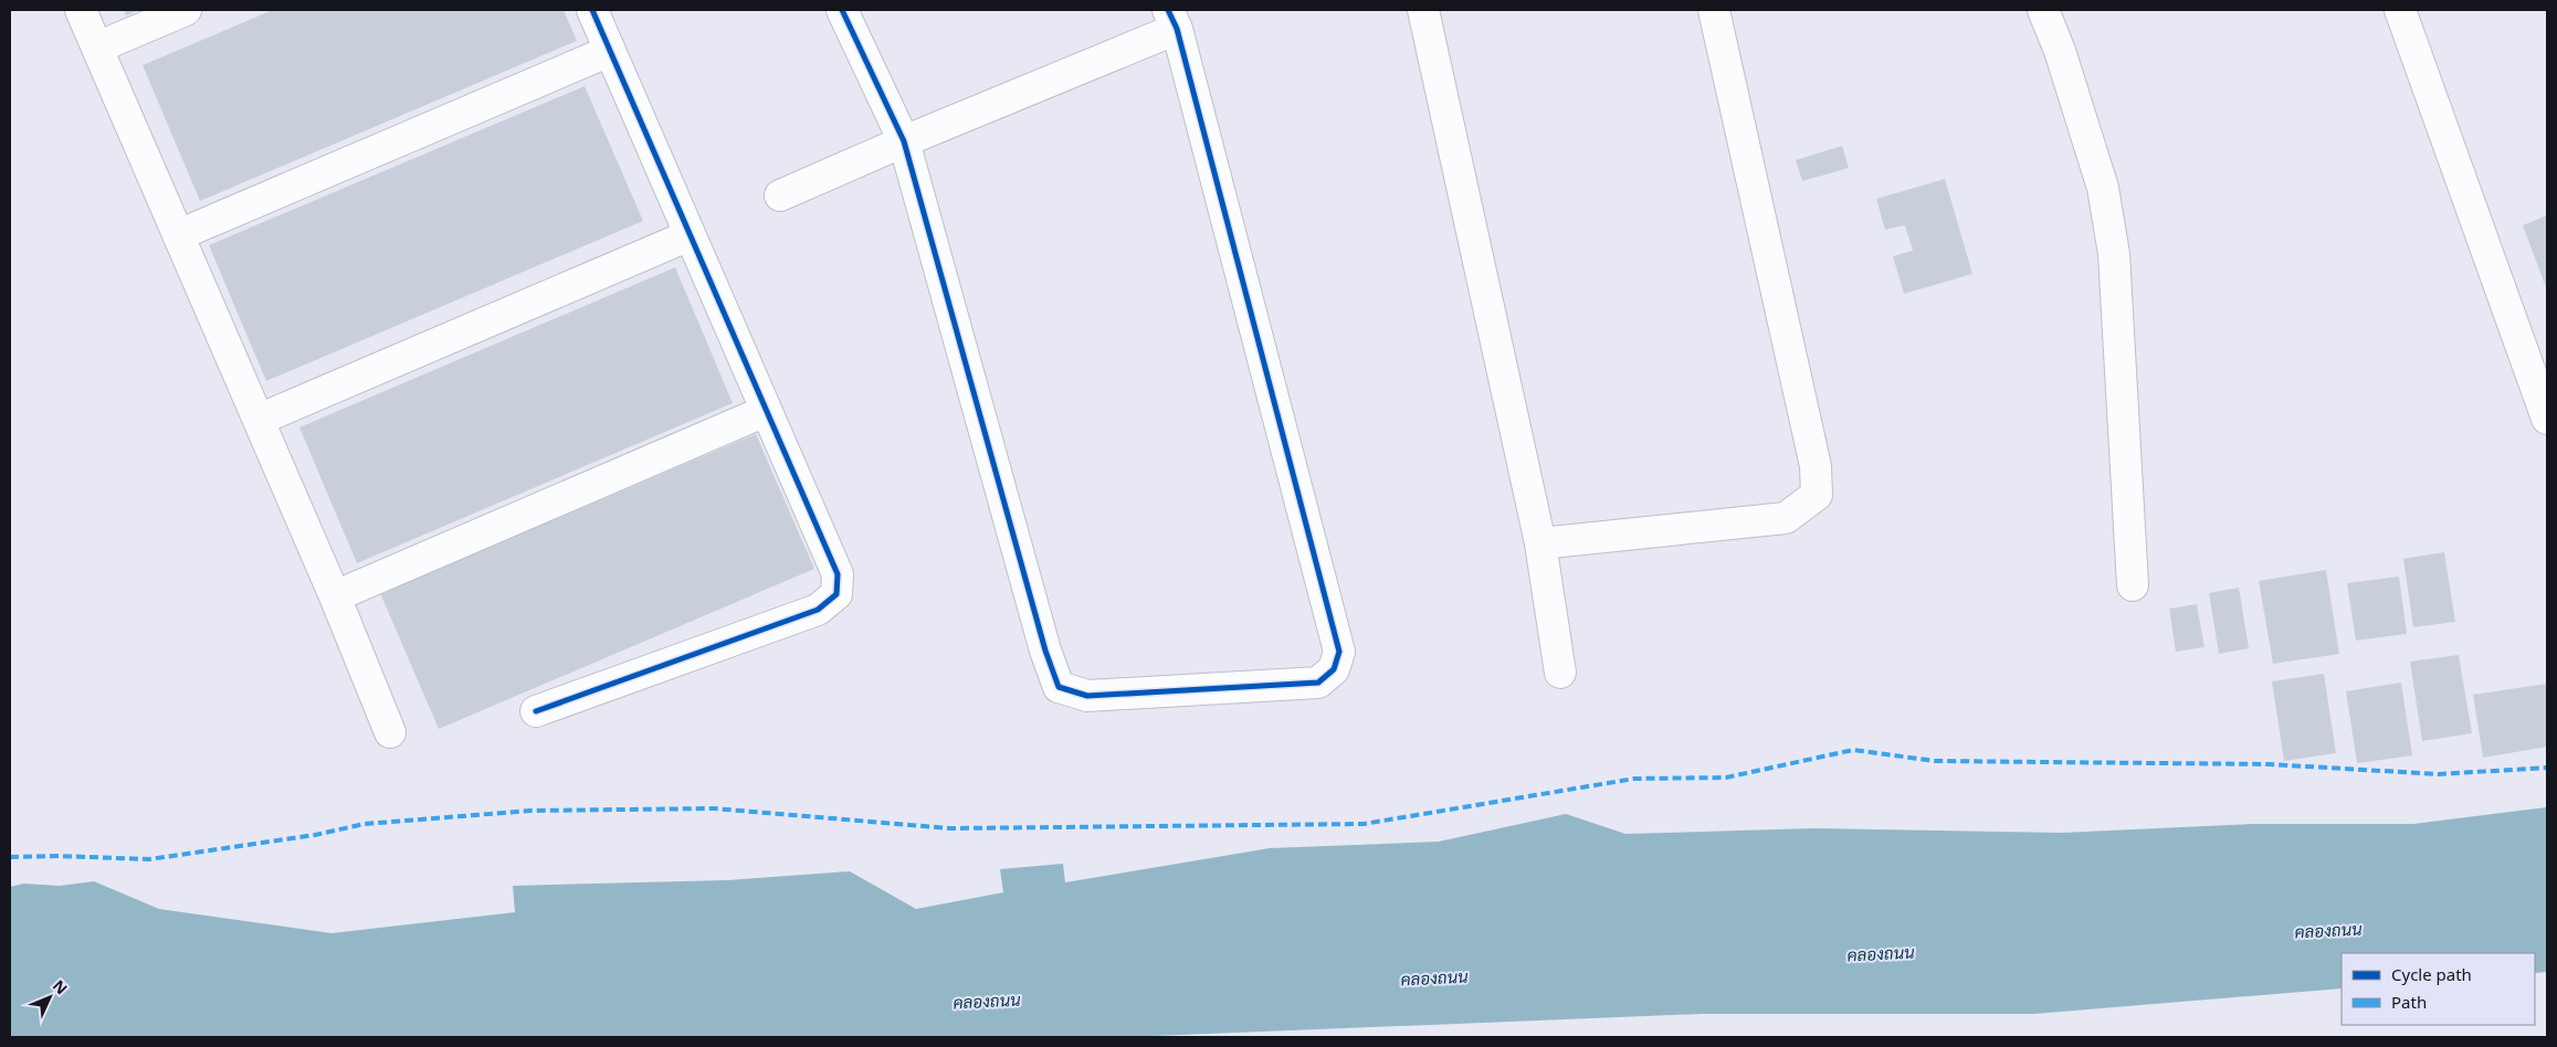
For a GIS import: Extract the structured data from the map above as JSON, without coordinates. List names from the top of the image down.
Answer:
{
  "water": ["คลองถนน"],
  "legend": ["Cycle path", "Path"],
  "north": "top right"
}
